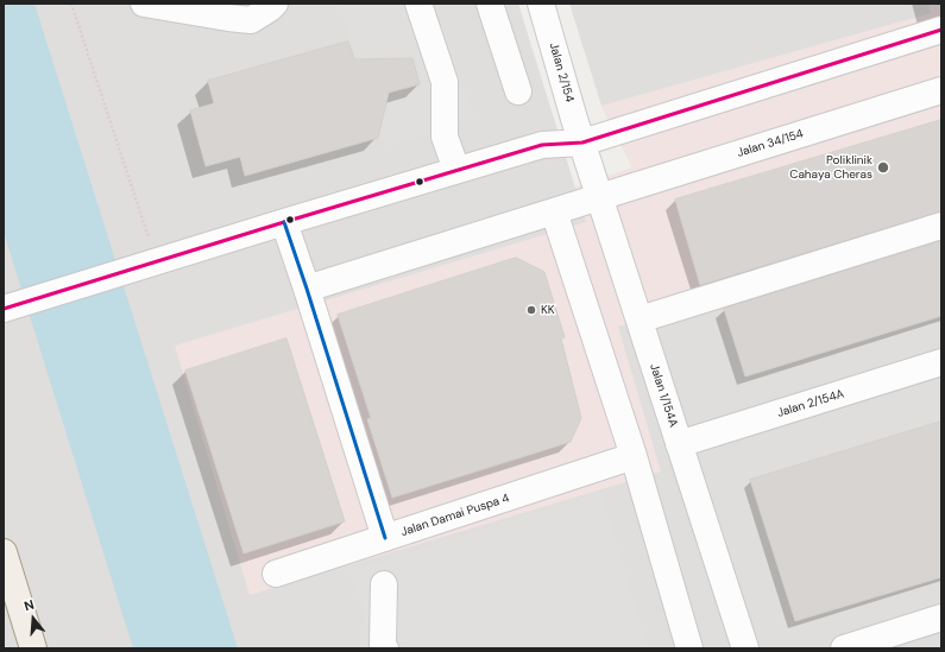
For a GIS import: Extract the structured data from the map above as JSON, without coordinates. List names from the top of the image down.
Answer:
{
  "streets": {
    "street": [
      "Jalan 2/154",
      "Jalan 34/154",
      "Jalan 1/154A",
      "Jalan 2/154A",
      "Jalan Damai Puspa 4"
    ]
  },
  "crossings": [
    ["Jalan 2/154", "Jalan 1/154A"],
    ["Jalan 34/154", "Jalan 1/154A"],
    ["Jalan 1/154A", "Jalan 2/154A"]
  ],
  "places": ["Poliklinik Cahaya Cheras", "KK"],
  "north": "top"
}
